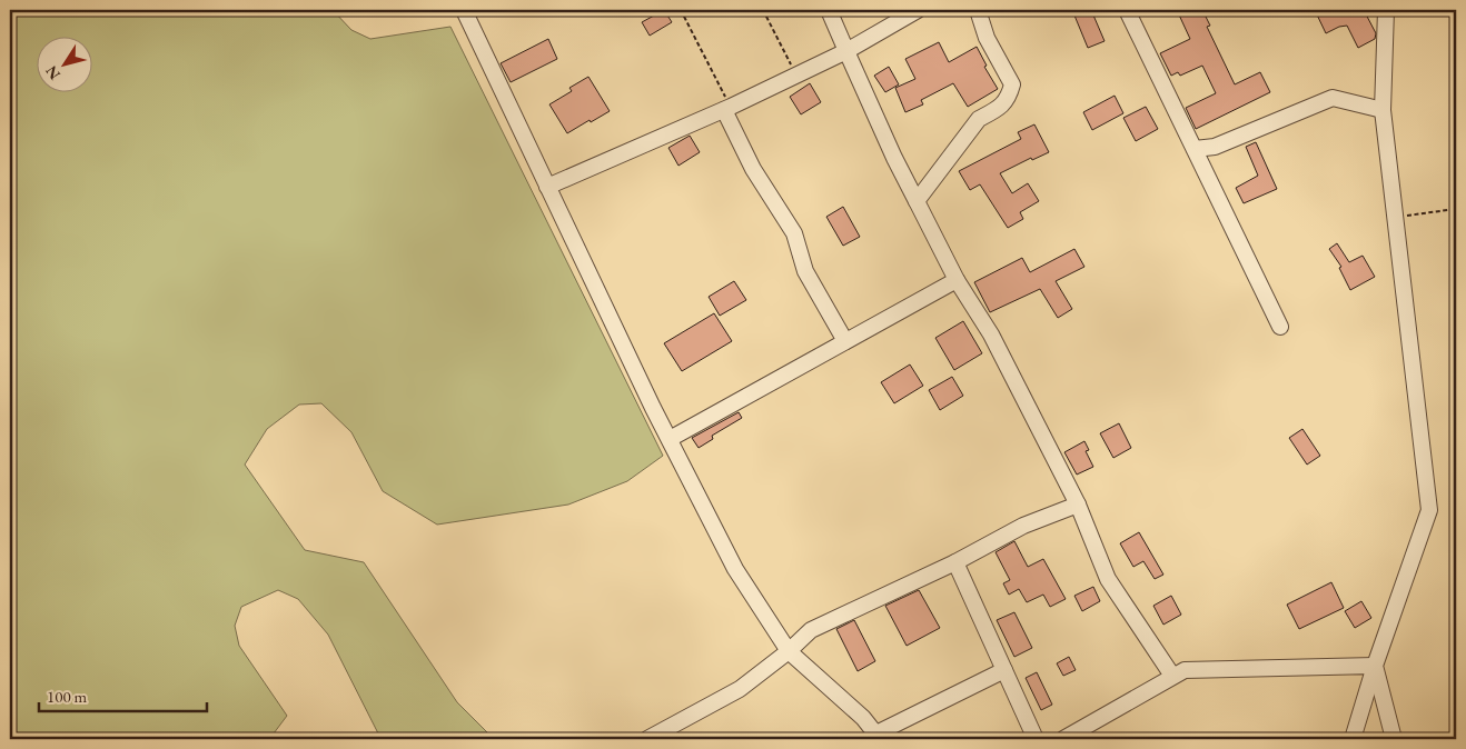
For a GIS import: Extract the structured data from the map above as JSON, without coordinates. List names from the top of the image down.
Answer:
{
  "scale_bar": "100 m",
  "north": "bottom left"
}
